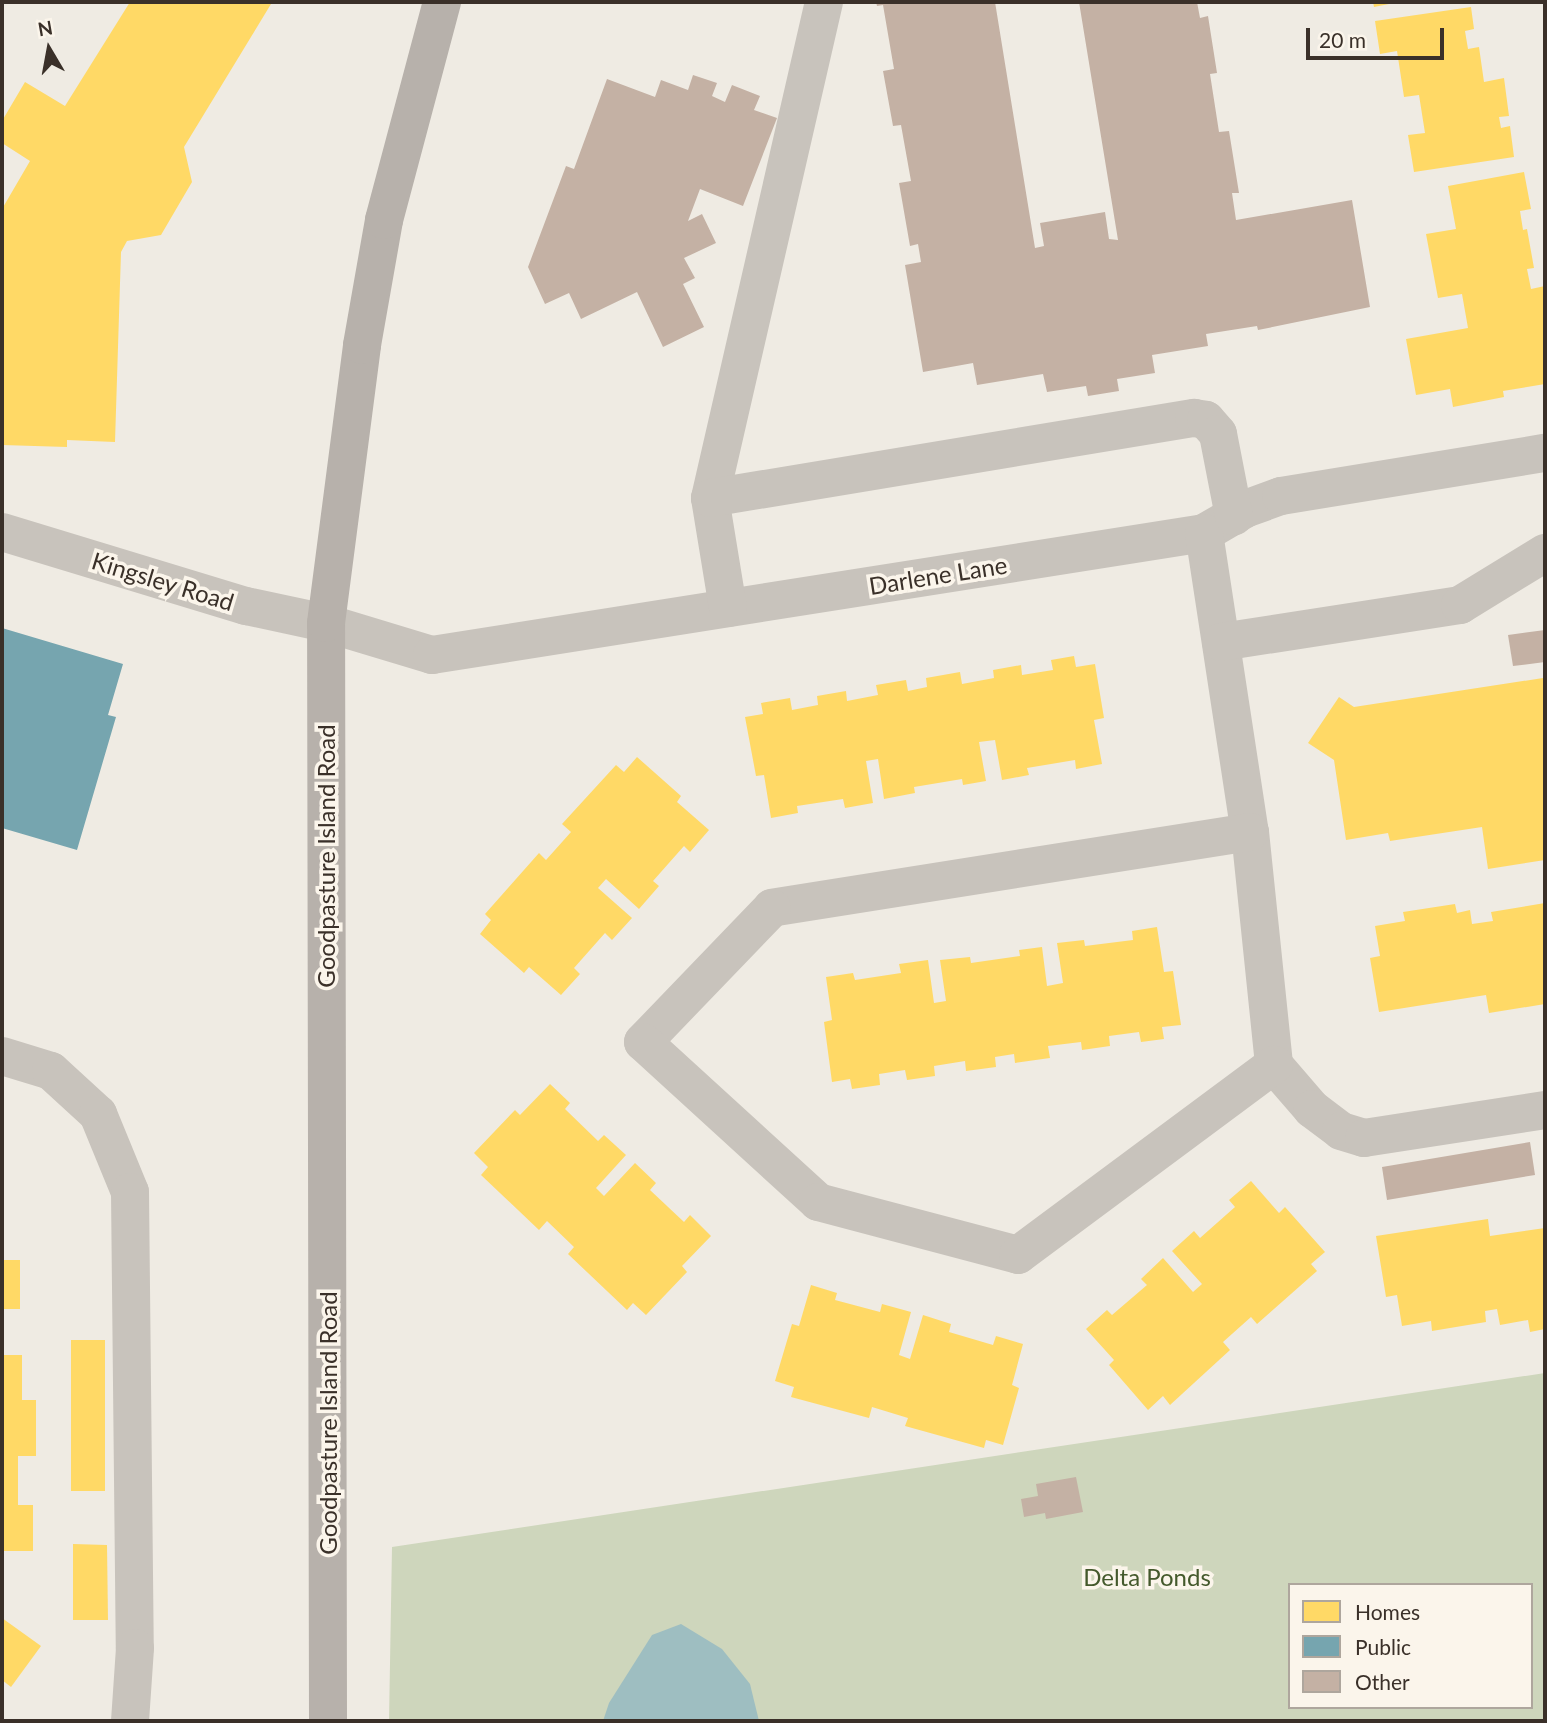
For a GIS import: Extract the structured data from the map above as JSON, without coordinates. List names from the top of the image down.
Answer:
{
  "streets": {
    "main road": ["Goodpasture Island Road"],
    "street": ["Darlene Lane", "Kingsley Road"]
  },
  "crossings": [
    ["Darlene Lane", "Kingsley Road"],
    ["Darlene Lane", "Goodpasture Island Road"],
    ["Kingsley Road", "Goodpasture Island Road"]
  ],
  "parks": ["Delta Ponds"],
  "legend": ["Homes", "Public", "Other"],
  "scale_bar": "20 m",
  "north": "top"
}
